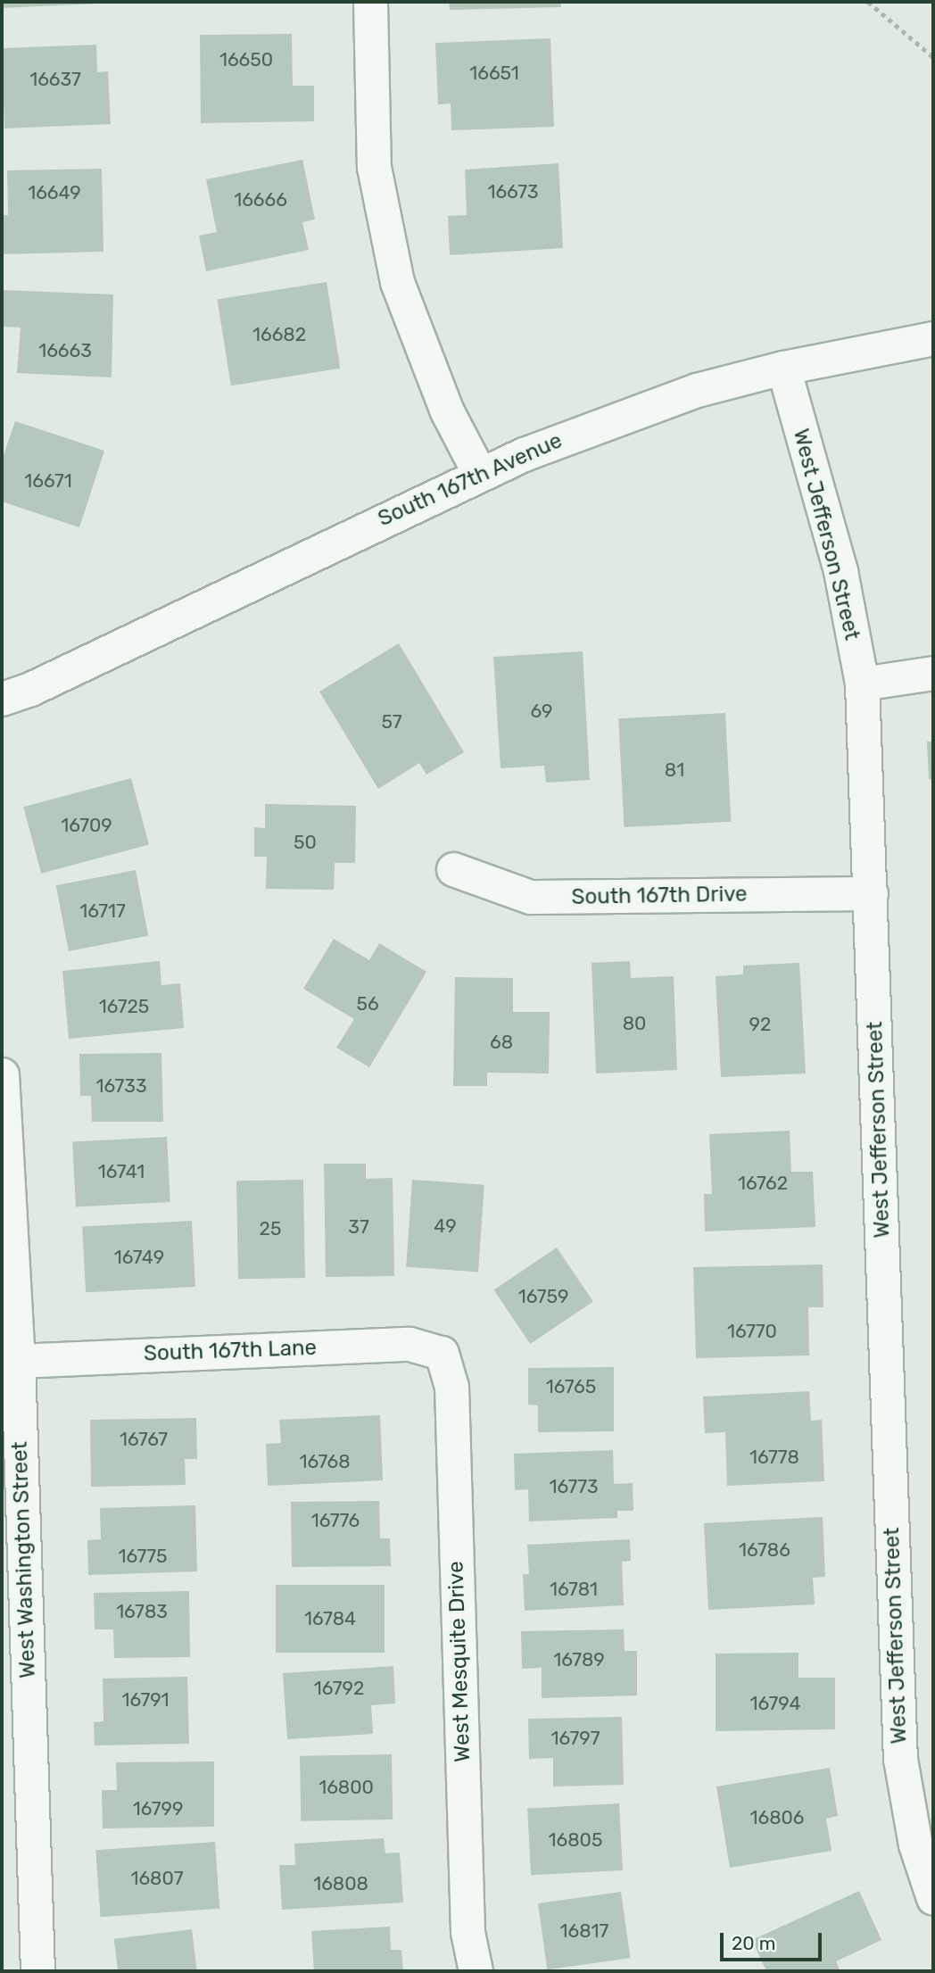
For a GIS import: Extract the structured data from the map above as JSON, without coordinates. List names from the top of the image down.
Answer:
{
  "streets": {
    "street": [
      "South 167th Avenue",
      "West Jefferson Street",
      "South 167th Drive",
      "South 167th Lane",
      "West Washington Street",
      "West Mesquite Drive"
    ]
  },
  "crossings": [
    ["South 167th Avenue", "West Jefferson Street"],
    ["West Jefferson Street", "South 167th Drive"],
    ["South 167th Lane", "West Washington Street"],
    ["South 167th Lane", "West Mesquite Drive"]
  ],
  "house_numbers": [
    "16650",
    "16651",
    "16637",
    "16673",
    "16649",
    "16666",
    "16682",
    "16663",
    "16671",
    "69",
    "57",
    "81",
    "16709",
    "50",
    "16717",
    "56",
    "16725",
    "80",
    "92",
    "68",
    "16733",
    "16741",
    "16762",
    "49",
    "37",
    "25",
    "16749",
    "16759",
    "16770",
    "16765",
    "16767",
    "16778",
    "16768",
    "16773",
    "16776",
    "16786",
    "16775",
    "16781",
    "16783",
    "16784",
    "16789",
    "16792",
    "16791",
    "16794",
    "16797",
    "16800",
    "16799",
    "16806",
    "16805",
    "16807",
    "16808",
    "16817"
  ],
  "scale_bar": "20 m"
}
